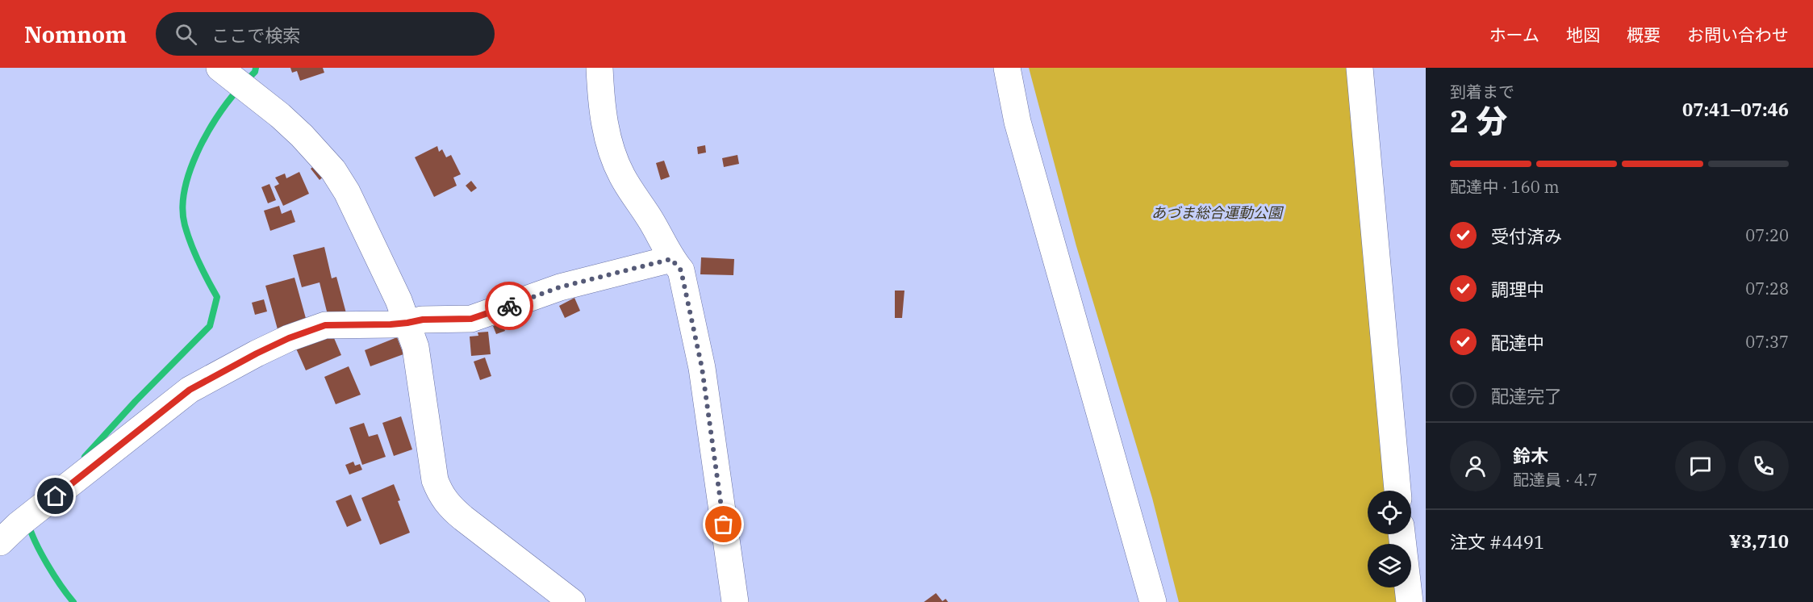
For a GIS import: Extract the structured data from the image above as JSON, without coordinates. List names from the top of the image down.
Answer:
{
  "parks": ["あづま総合運動公園"],
  "page": {
    "header": "Nomnom",
    "search": "ここで検索",
    "nav": [
      "ホーム",
      "地図",
      "概要",
      "お問い合わせ"
    ],
    "heading": ["2 分", "到着まで", "07:41–07:46"],
    "panel": [
      "鈴木",
      "配達員 · 4.7",
      "注文 #4491",
      "¥3,710"
    ],
    "bar": "配達中 · 160 m",
    "list": [
      ["受付済み", "07:20"],
      ["調理中", "07:28"],
      ["配達中", "07:37"],
      "配達完了"
    ]
  }
}
